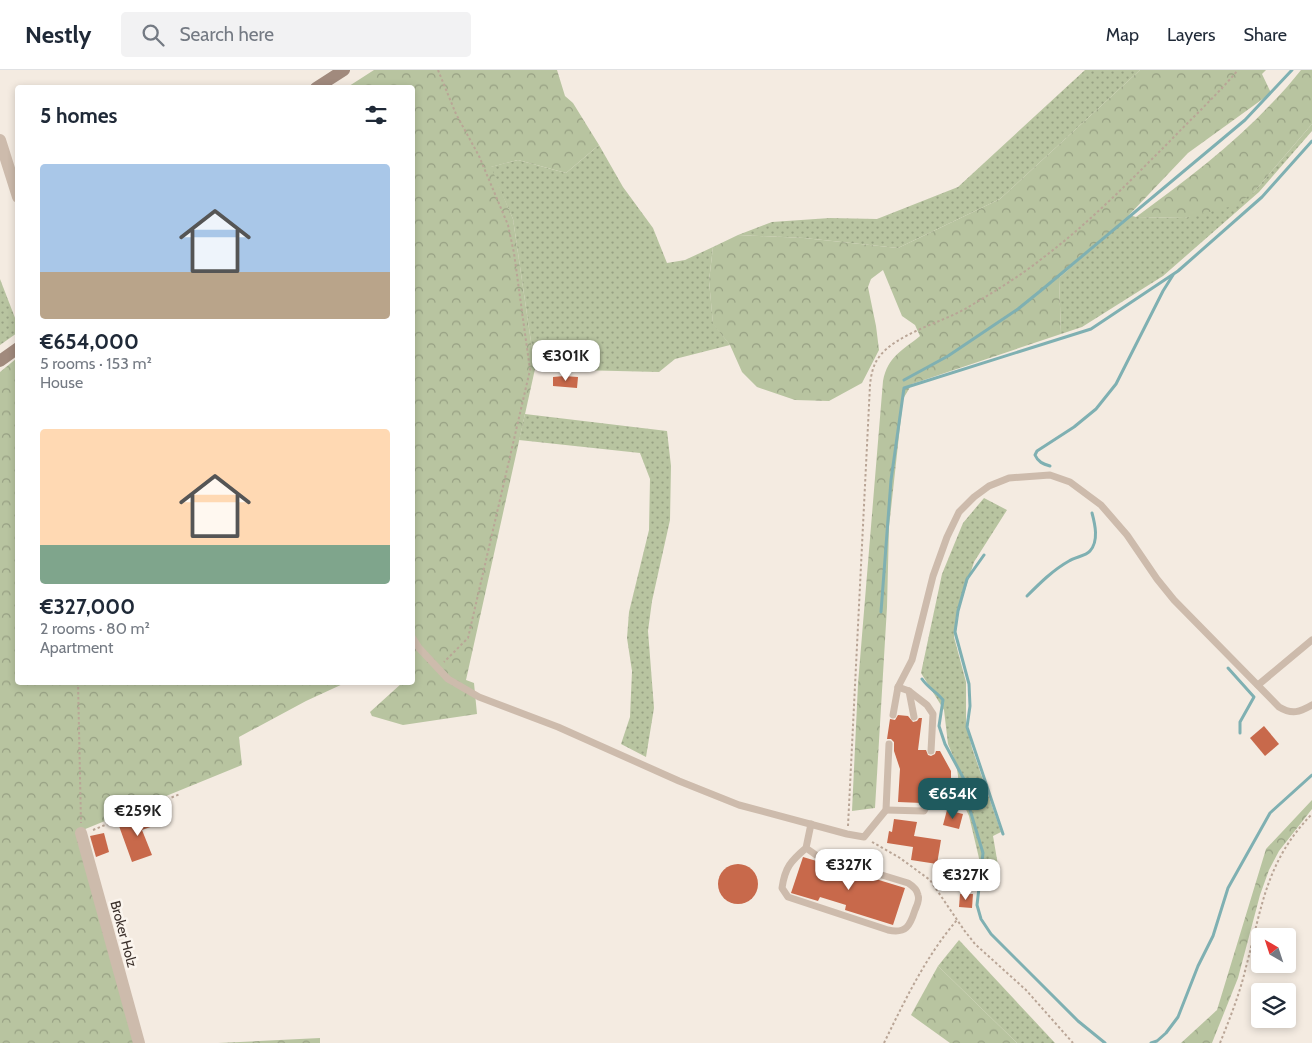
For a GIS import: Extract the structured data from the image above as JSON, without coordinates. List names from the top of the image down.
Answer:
{
  "streets": {
    "street": ["Broker Holz"]
  },
  "north": "top left",
  "page": {
    "header": "Nestly",
    "search": "Search here",
    "nav": ["Map", "Layers", "Share"],
    "heading": "5 homes",
    "list": [
      {
        "name": "€654,000",
        "note": "5 rooms · 153 m² · House"
      },
      {
        "name": "€327,000",
        "note": "2 rooms · 80 m² · Apartment"
      }
    ],
    "price": [
      "€301K",
      "€654K",
      "€259K",
      "€327K",
      "€327K"
    ]
  }
}
